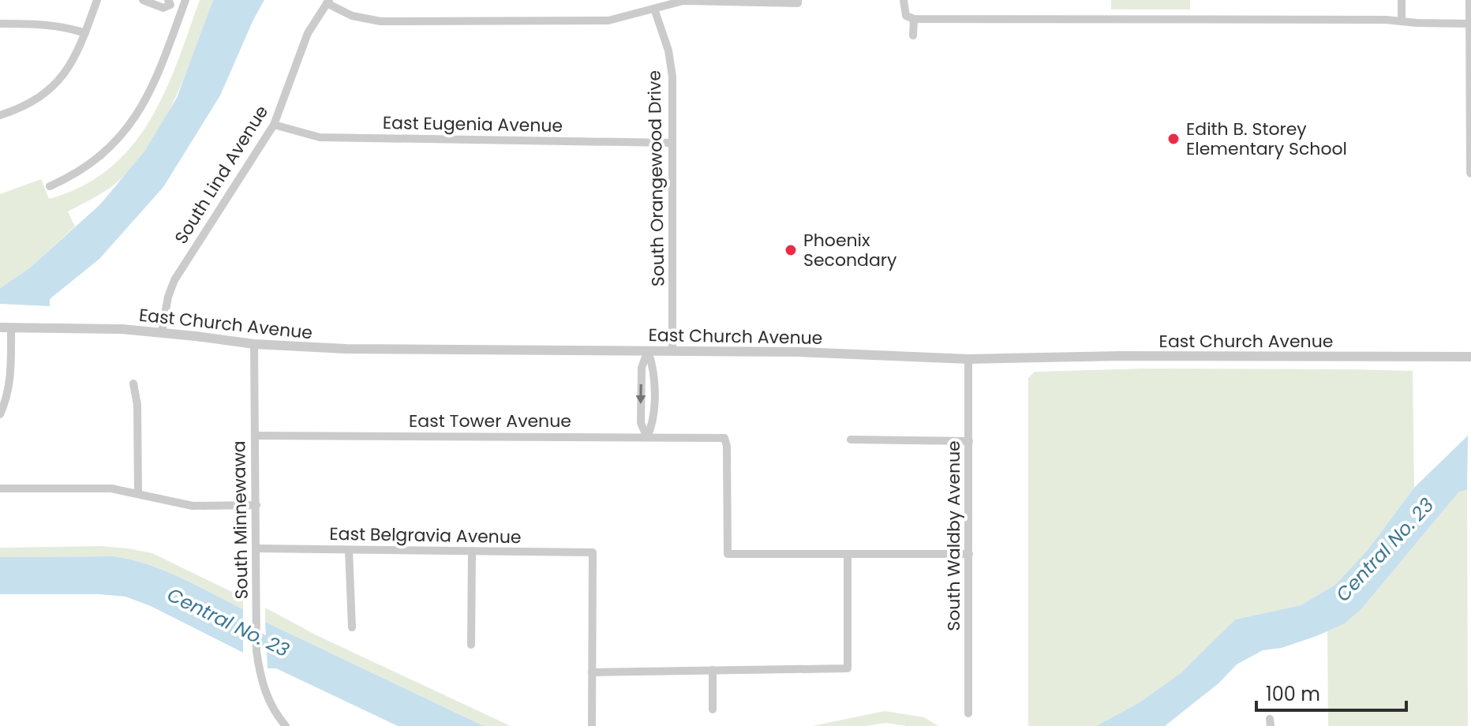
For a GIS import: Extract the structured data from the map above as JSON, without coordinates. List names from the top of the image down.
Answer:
{
  "streets": {
    "street": [
      "East Eugenia Avenue",
      "South Lind Avenue",
      "South Orangewood Drive",
      "East Church Avenue",
      "East Tower Avenue",
      "South Minnewawa",
      "East Belgravia Avenue",
      "South Waldby Avenue"
    ]
  },
  "crossings": [
    ["East Eugenia Avenue", "South Lind Avenue"],
    ["East Eugenia Avenue", "South Orangewood Drive"],
    ["South Lind Avenue", "East Church Avenue"],
    ["South Orangewood Drive", "East Church Avenue"],
    ["East Church Avenue", "South Minnewawa"],
    ["East Church Avenue", "South Waldby Avenue"],
    ["East Tower Avenue", "South Minnewawa"],
    ["South Minnewawa", "East Belgravia Avenue"]
  ],
  "water": ["Central No. 23"],
  "places": ["Edith B. Storey Elementary School", "Phoenix Secondary"],
  "scale_bar": "100 m"
}
